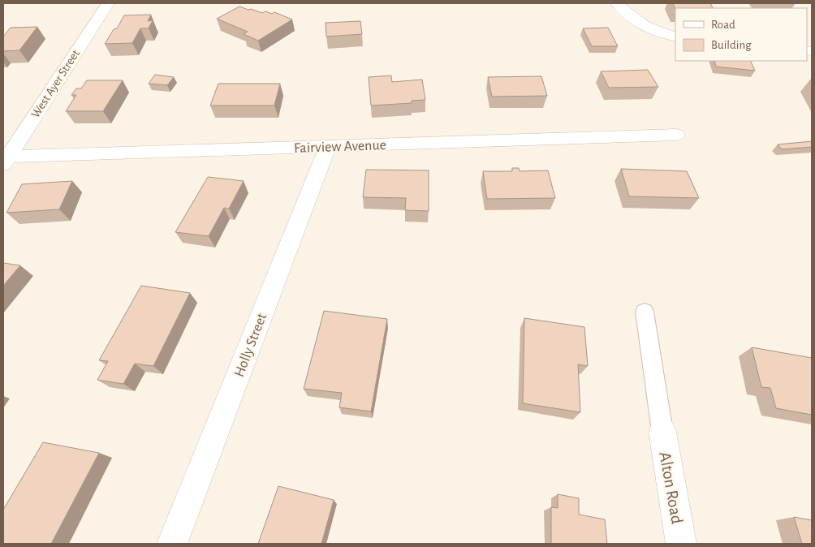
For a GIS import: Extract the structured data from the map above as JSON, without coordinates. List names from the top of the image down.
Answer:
{
  "streets": {
    "street": [
      "West Ayer Street",
      "Fairview Avenue",
      "Holly Street",
      "Alton Road"
    ]
  },
  "crossings": [
    ["West Ayer Street", "Fairview Avenue"],
    ["Fairview Avenue", "Holly Street"]
  ],
  "legend": ["Road", "Building"]
}
